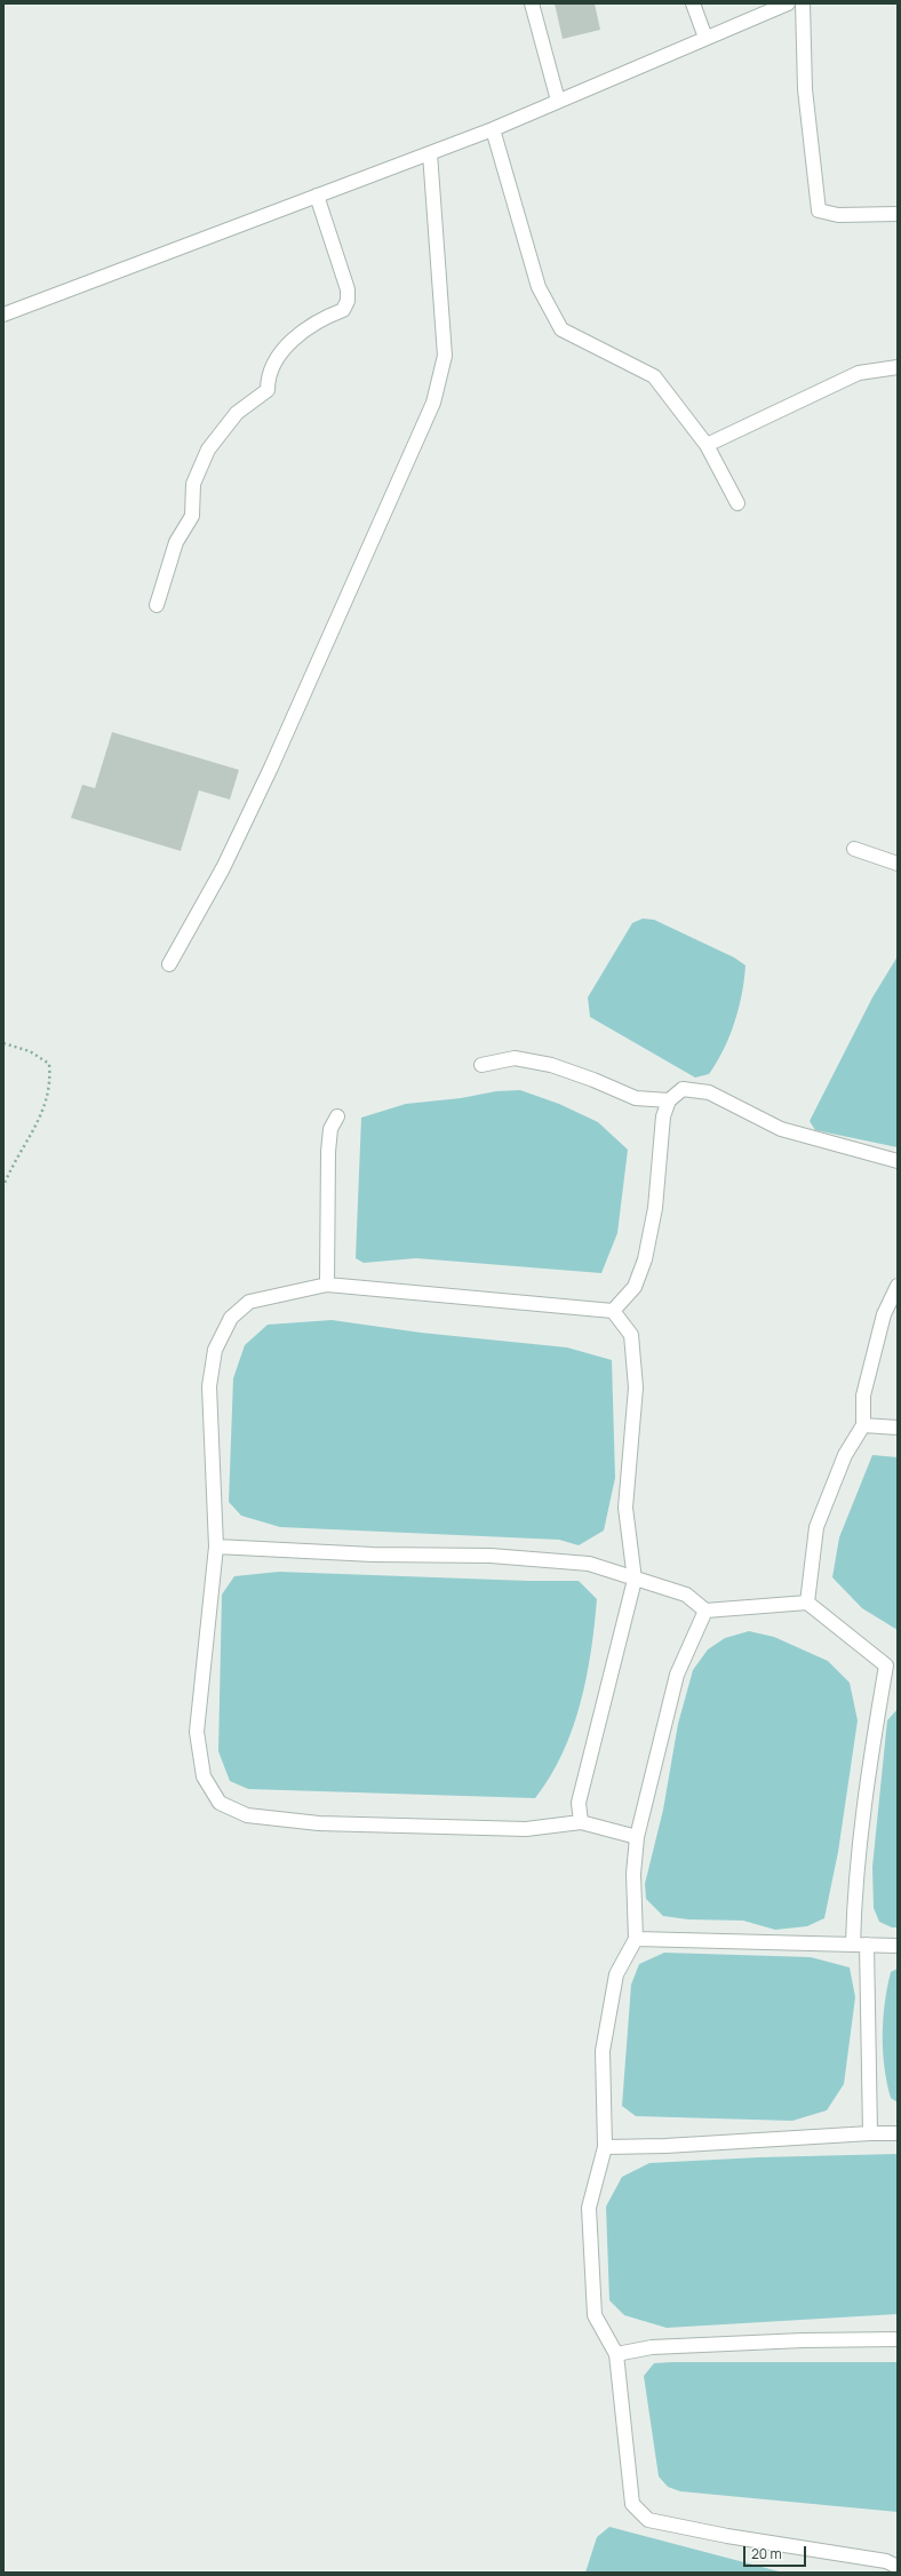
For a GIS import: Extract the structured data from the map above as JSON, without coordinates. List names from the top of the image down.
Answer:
{
  "scale_bar": "20 m"
}
